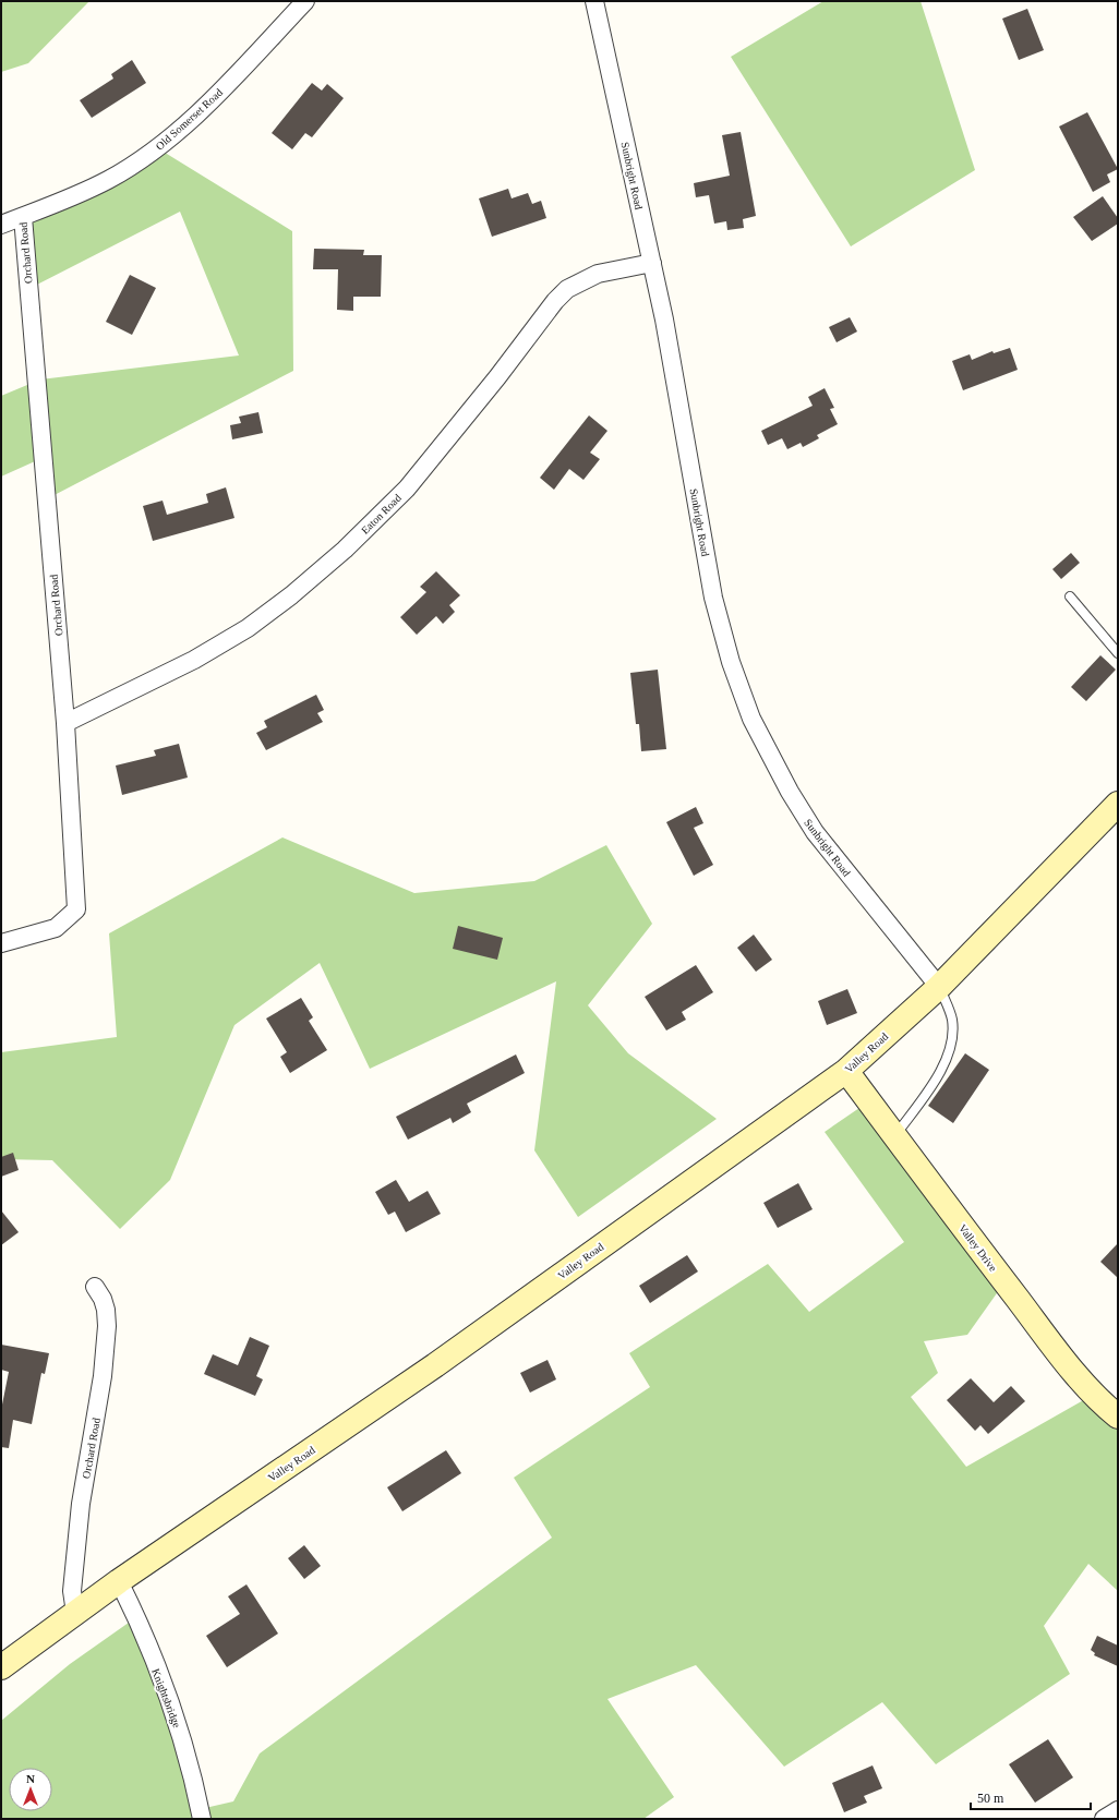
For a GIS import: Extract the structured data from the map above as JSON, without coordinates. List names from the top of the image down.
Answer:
{
  "streets": {
    "main road": ["Valley Road", "Valley Drive"],
    "street": [
      "Old Somerset Road",
      "Sunbright Road",
      "Orchard Road",
      "Eaton Road",
      "Knightsbridge"
    ]
  },
  "crossings": [
    ["Old Somerset Road", "Orchard Road"],
    ["Sunbright Road", "Eaton Road"],
    ["Sunbright Road", "Valley Road"],
    ["Orchard Road", "Eaton Road"],
    ["Orchard Road", "Valley Road"],
    ["Valley Road", "Valley Drive"],
    ["Valley Road", "Knightsbridge"]
  ],
  "scale_bar": "50 m",
  "north": "top"
}
